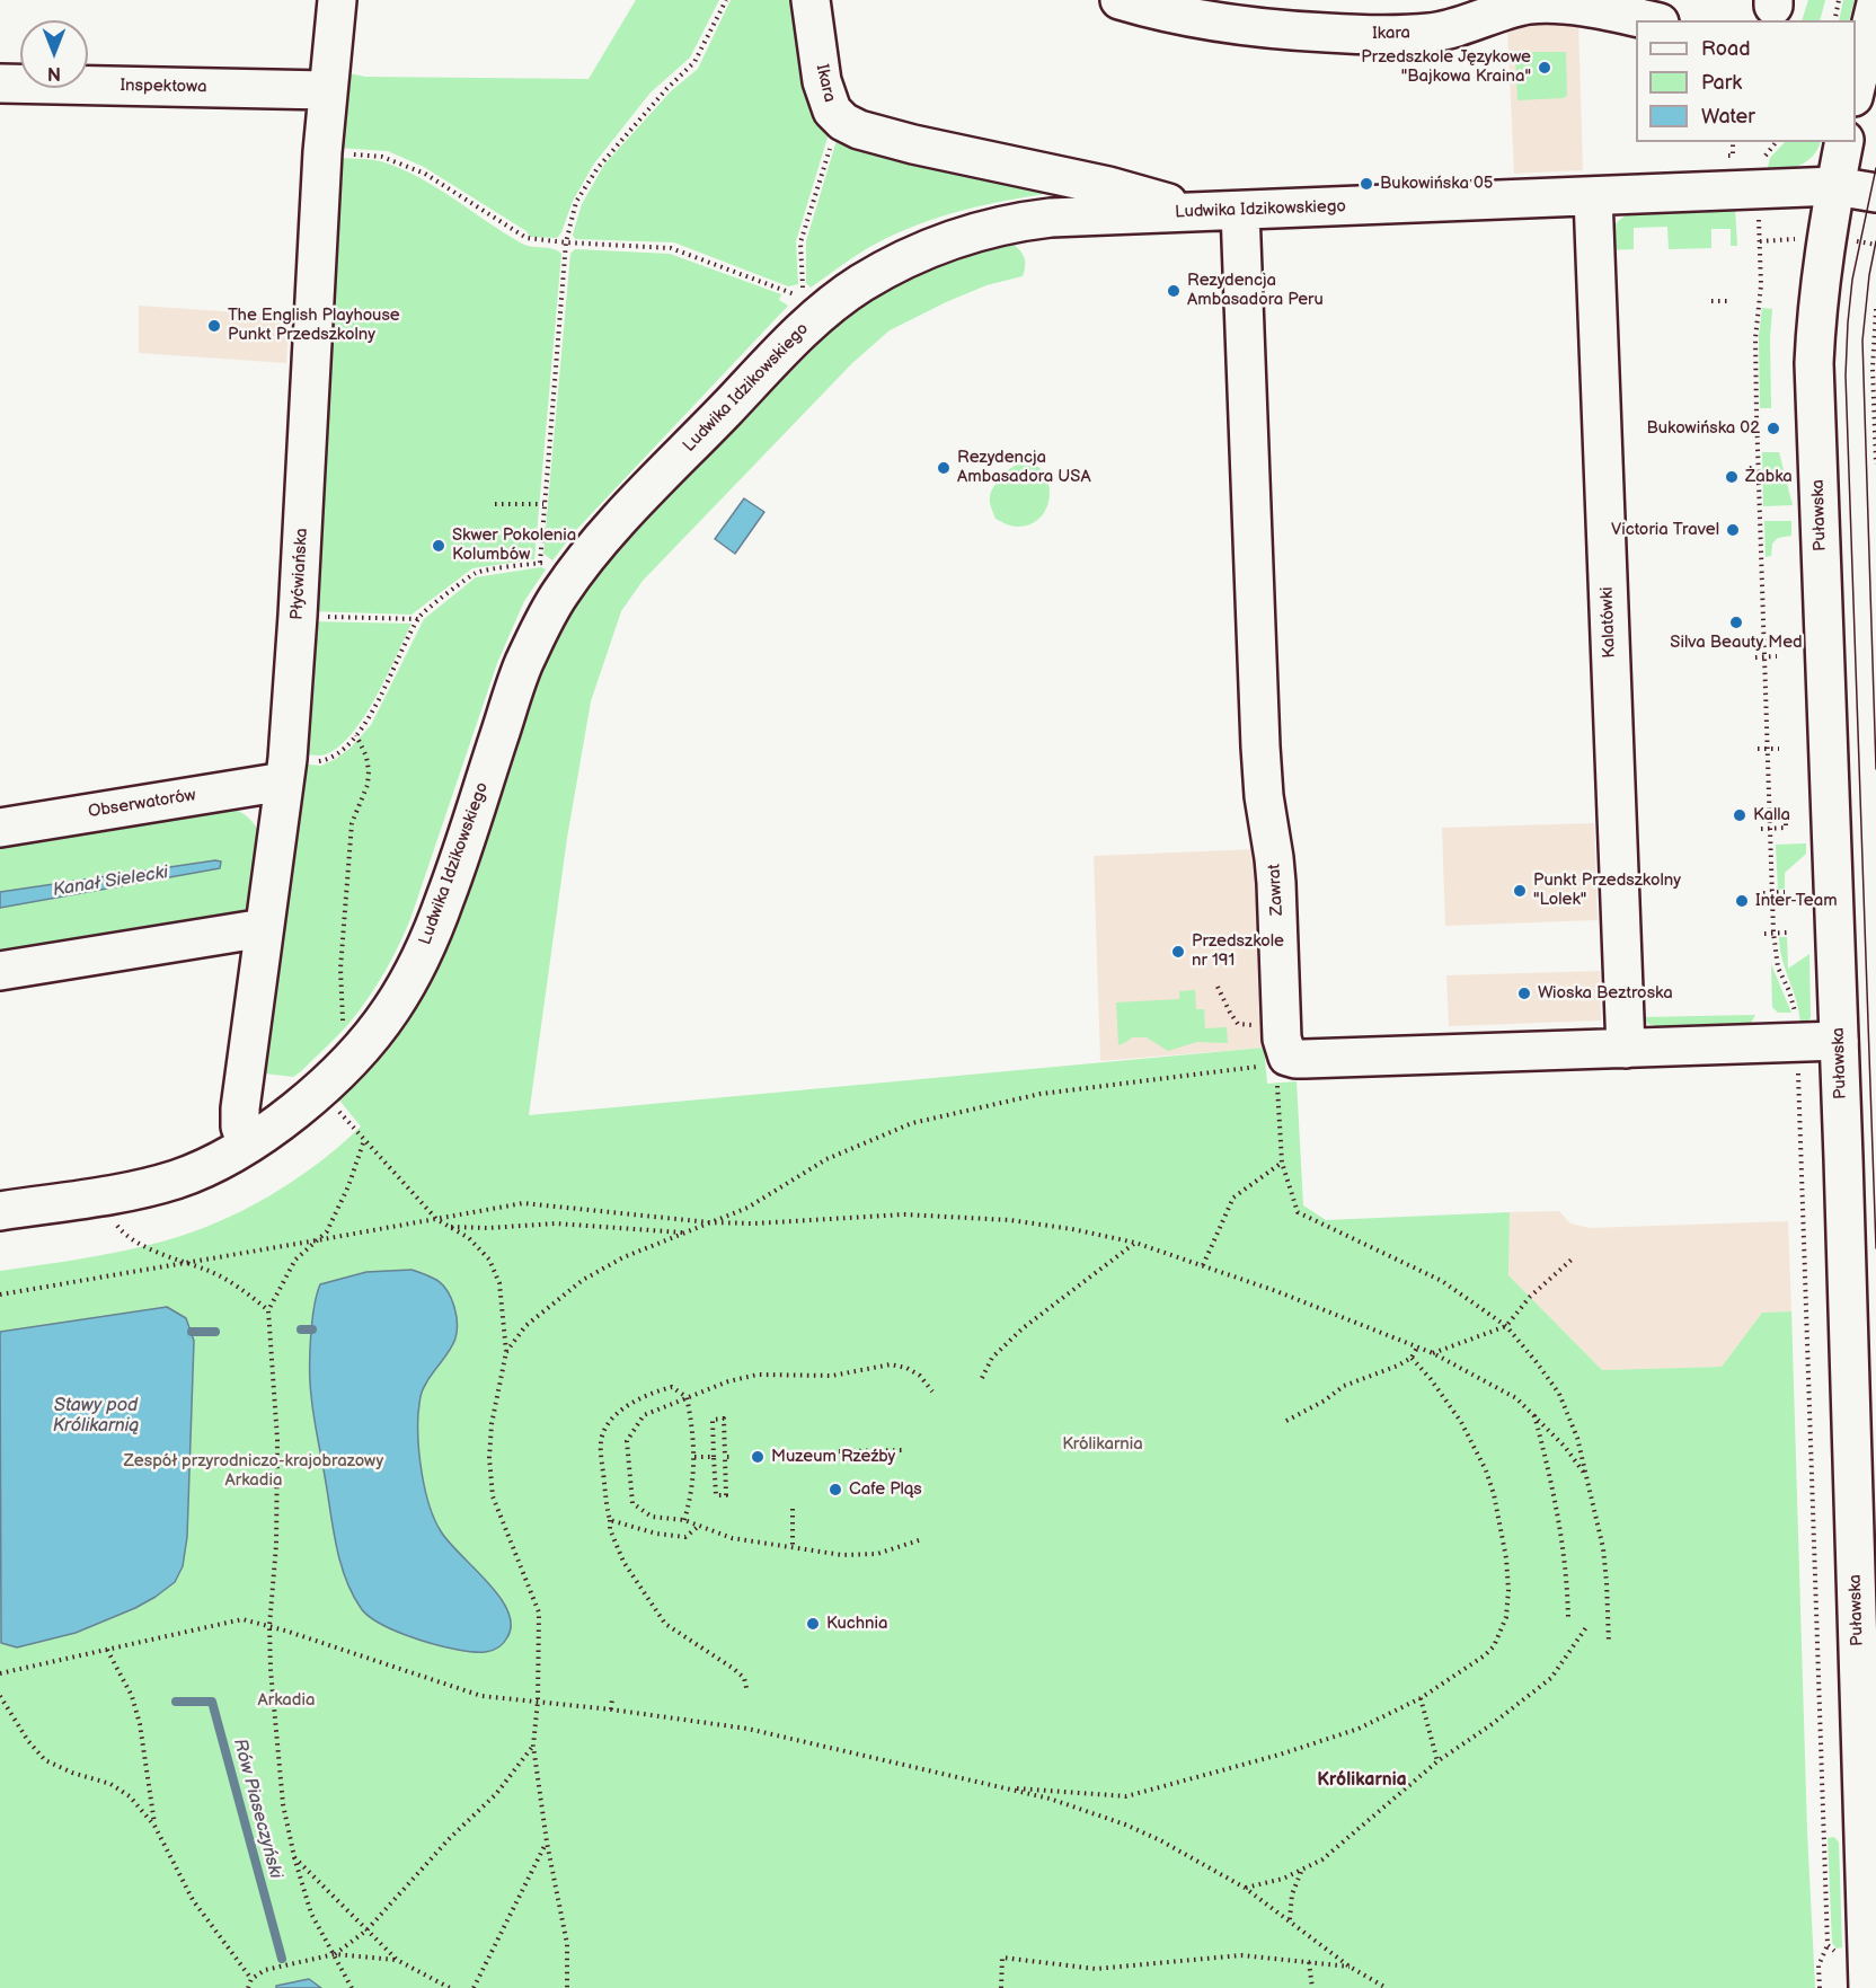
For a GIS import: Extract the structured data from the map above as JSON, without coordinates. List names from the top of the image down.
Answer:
{
  "streets": {
    "street": [
      "Ikara",
      "Inspektowa",
      "Ludwika Idzikowskiego",
      "Puławska",
      "Płyćwiańska",
      "Kalatówki",
      "Obserwatorów",
      "Zawrat"
    ]
  },
  "crossings": [
    ["Ikara", "Ludwika Idzikowskiego"],
    ["Inspektowa", "Płyćwiańska"],
    ["Ludwika Idzikowskiego", "Puławska"],
    ["Ludwika Idzikowskiego", "Płyćwiańska"],
    ["Ludwika Idzikowskiego", "Kalatówki"],
    ["Ludwika Idzikowskiego", "Zawrat"],
    ["Puławska", "Zawrat"],
    ["Płyćwiańska", "Obserwatorów"],
    ["Kalatówki", "Zawrat"]
  ],
  "districts": ["Królikarnia"],
  "water": ["Kanał Sielecki", "Stawy pod Królikarnią", "Rów Piaseczyński"],
  "parks": ["Królikarnia", "Zespół przyrodniczo-krajobrazowy Arkadia", "Arkadia"],
  "places": [
    "Przedszkole Językowe \"Bajkowa Kraina\"",
    "Bukowińska 05",
    "Rezydencja Ambasadora Peru",
    "The English Playhouse Punkt Przedszkolny",
    "Bukowińska 02",
    "Rezydencja Ambasadora USA",
    "Żabka",
    "Victoria Travel",
    "Skwer Pokolenia Kolumbów",
    "Silva Beauty Med",
    "Kalla",
    "Punkt Przedszkolny \"Lolek\"",
    "Inter-Team",
    "Przedszkole nr 191",
    "Wioska Beztroska",
    "Muzeum Rzeźby",
    "Cafe Pląs",
    "Kuchnia"
  ],
  "legend": ["Road", "Park", "Water"],
  "north": "bottom"
}
